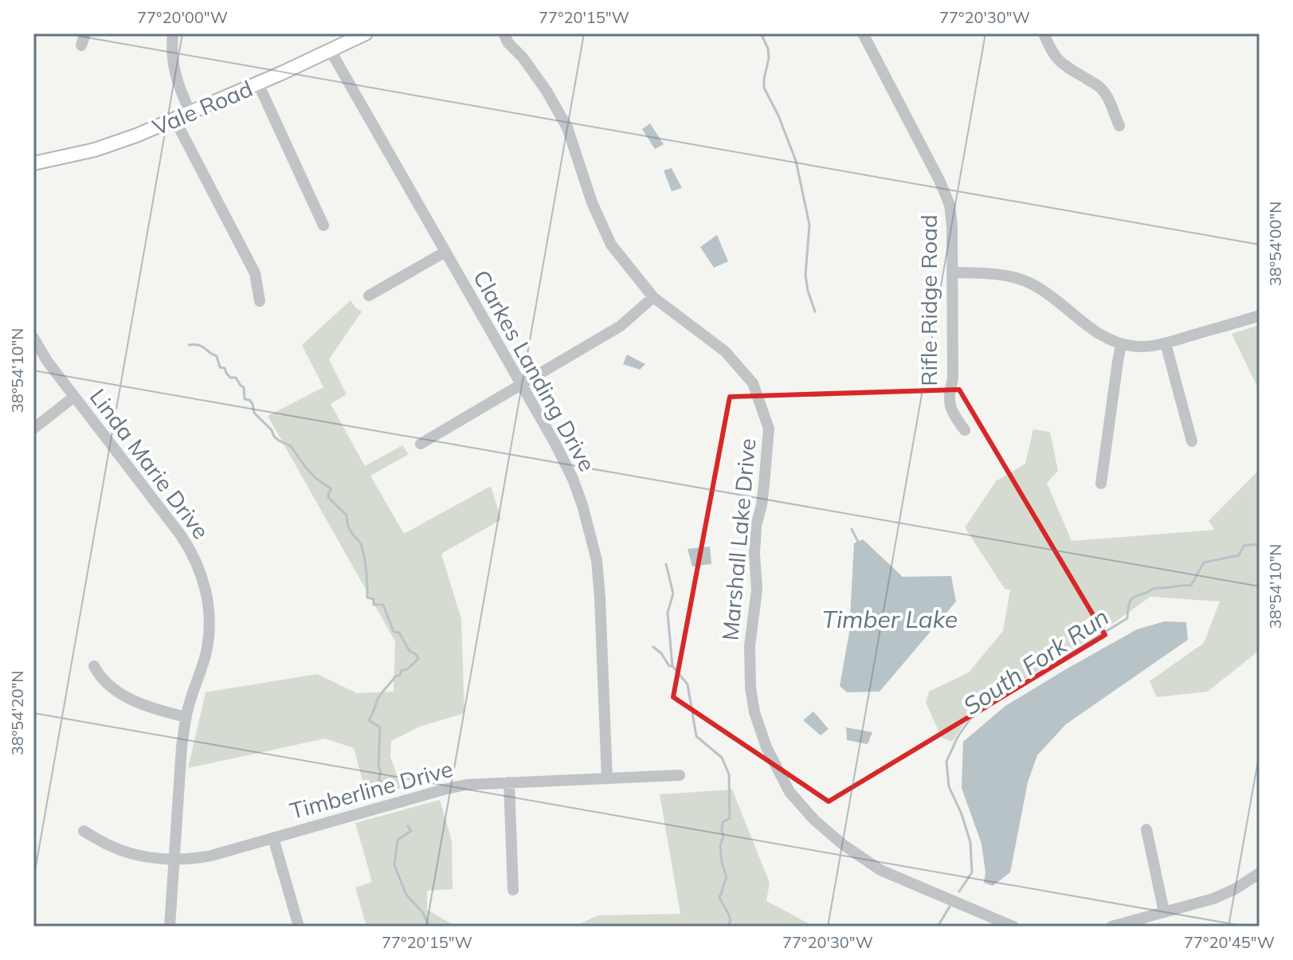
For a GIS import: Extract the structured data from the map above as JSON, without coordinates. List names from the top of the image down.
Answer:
{
  "streets": {
    "main road": ["Vale Road"],
    "street": [
      "Rifle Ridge Road",
      "Clarkes Landing Drive",
      "Linda Marie Drive",
      "Marshall Lake Drive",
      "Timberline Drive"
    ]
  },
  "crossings": [
    ["Vale Road", "Clarkes Landing Drive"],
    ["Clarkes Landing Drive", "Timberline Drive"],
    ["Linda Marie Drive", "Timberline Drive"]
  ],
  "water": ["Timber Lake", "South Fork Run"],
  "coordinates": [
    "77°20'00\"W",
    "77°20'15\"W",
    "77°20'30\"W",
    "38°54'00\"N",
    "38°54'10\"N",
    "38°54'20\"N",
    "77°20'45\"W"
  ]
}
